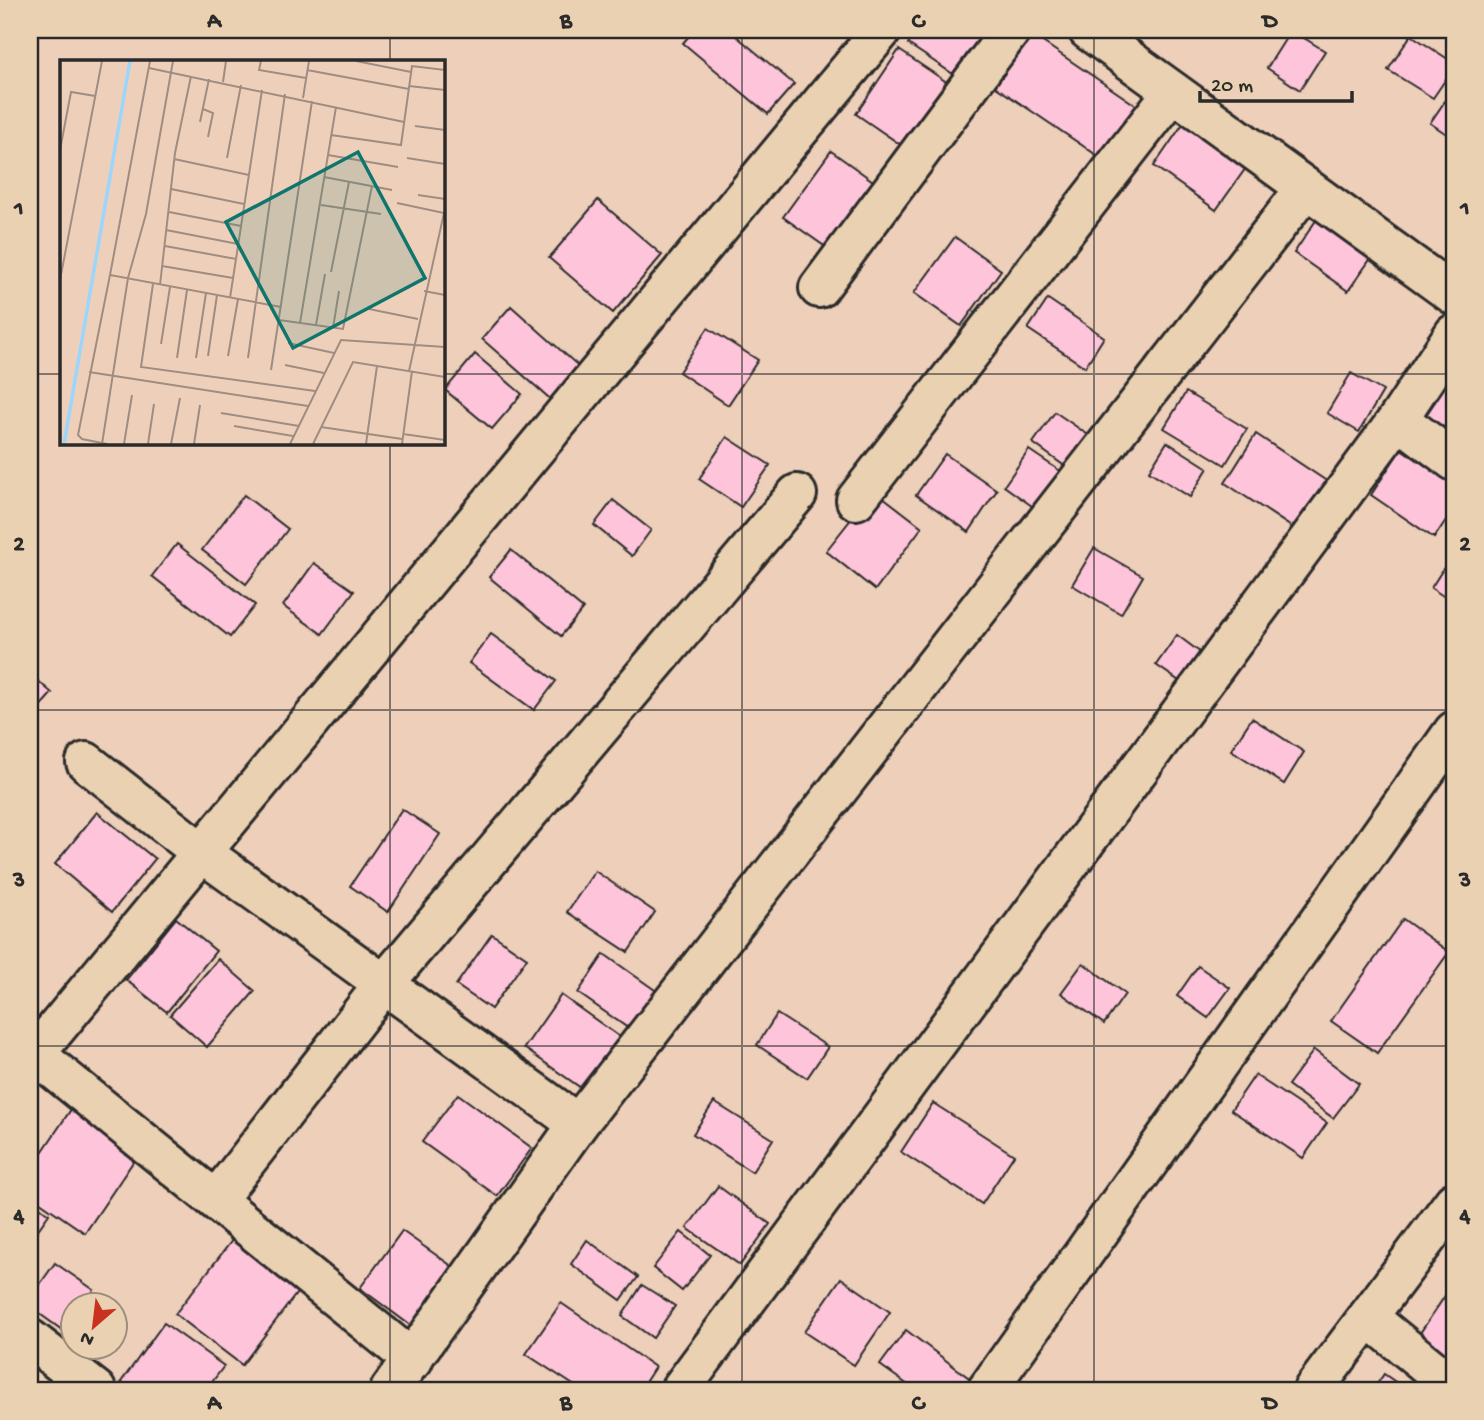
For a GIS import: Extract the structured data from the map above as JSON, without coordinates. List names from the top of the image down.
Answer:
{
  "scale_bar": "20 m",
  "north": "bottom left",
  "grid": {
    "columns": [
      "A",
      "B",
      "C",
      "D"
    ],
    "rows": [
      "1",
      "2",
      "3",
      "4"
    ]
  }
}
